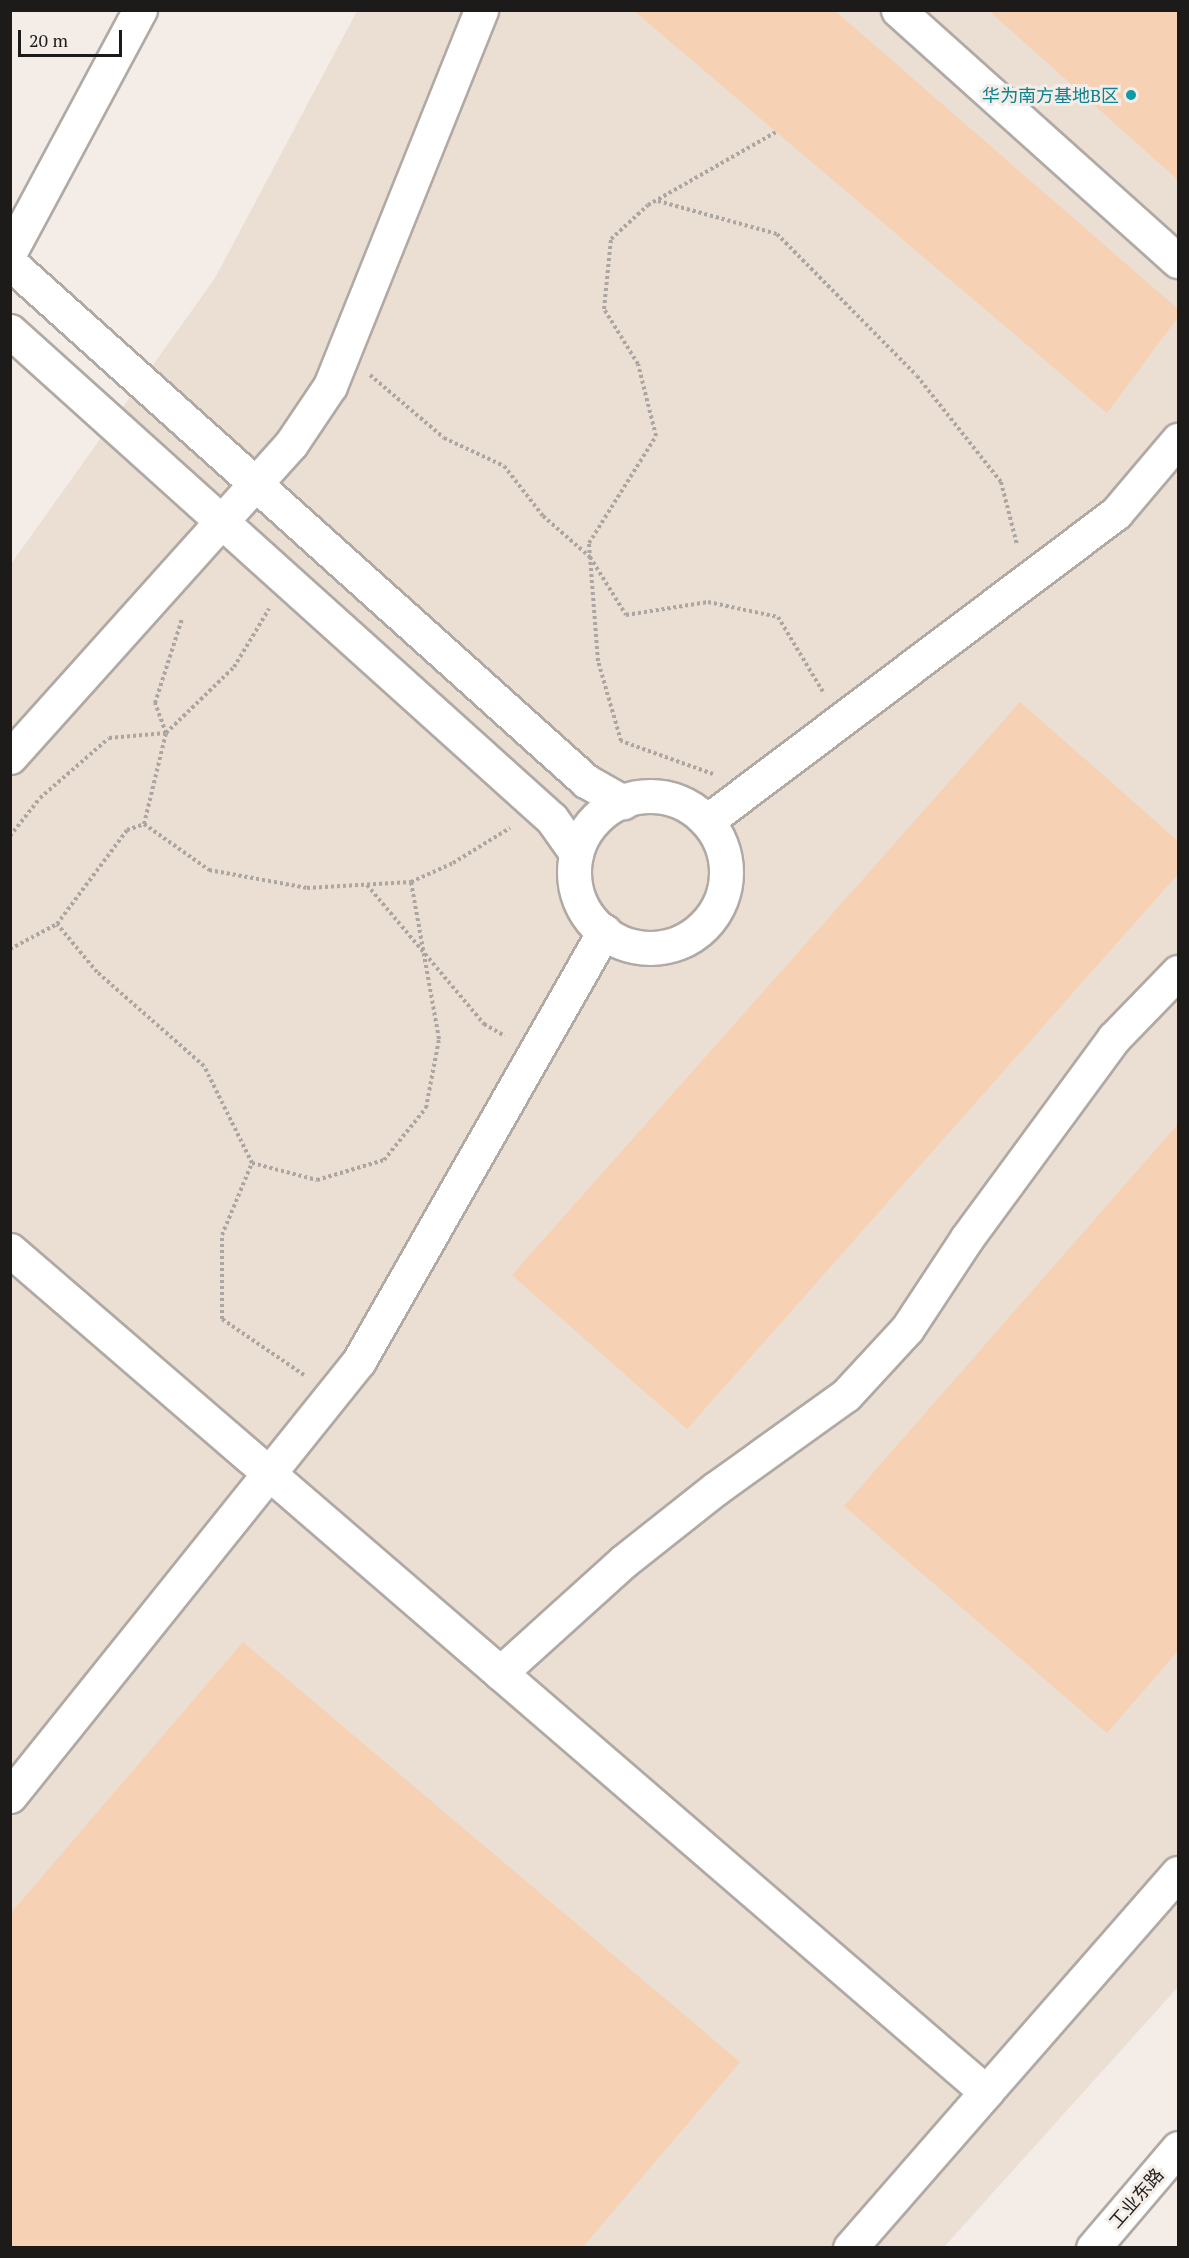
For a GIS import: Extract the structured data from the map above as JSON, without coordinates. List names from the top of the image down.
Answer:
{
  "streets": {
    "street": ["工业东路"]
  },
  "places": ["华为南方基地B区"],
  "scale_bar": "20 m"
}
